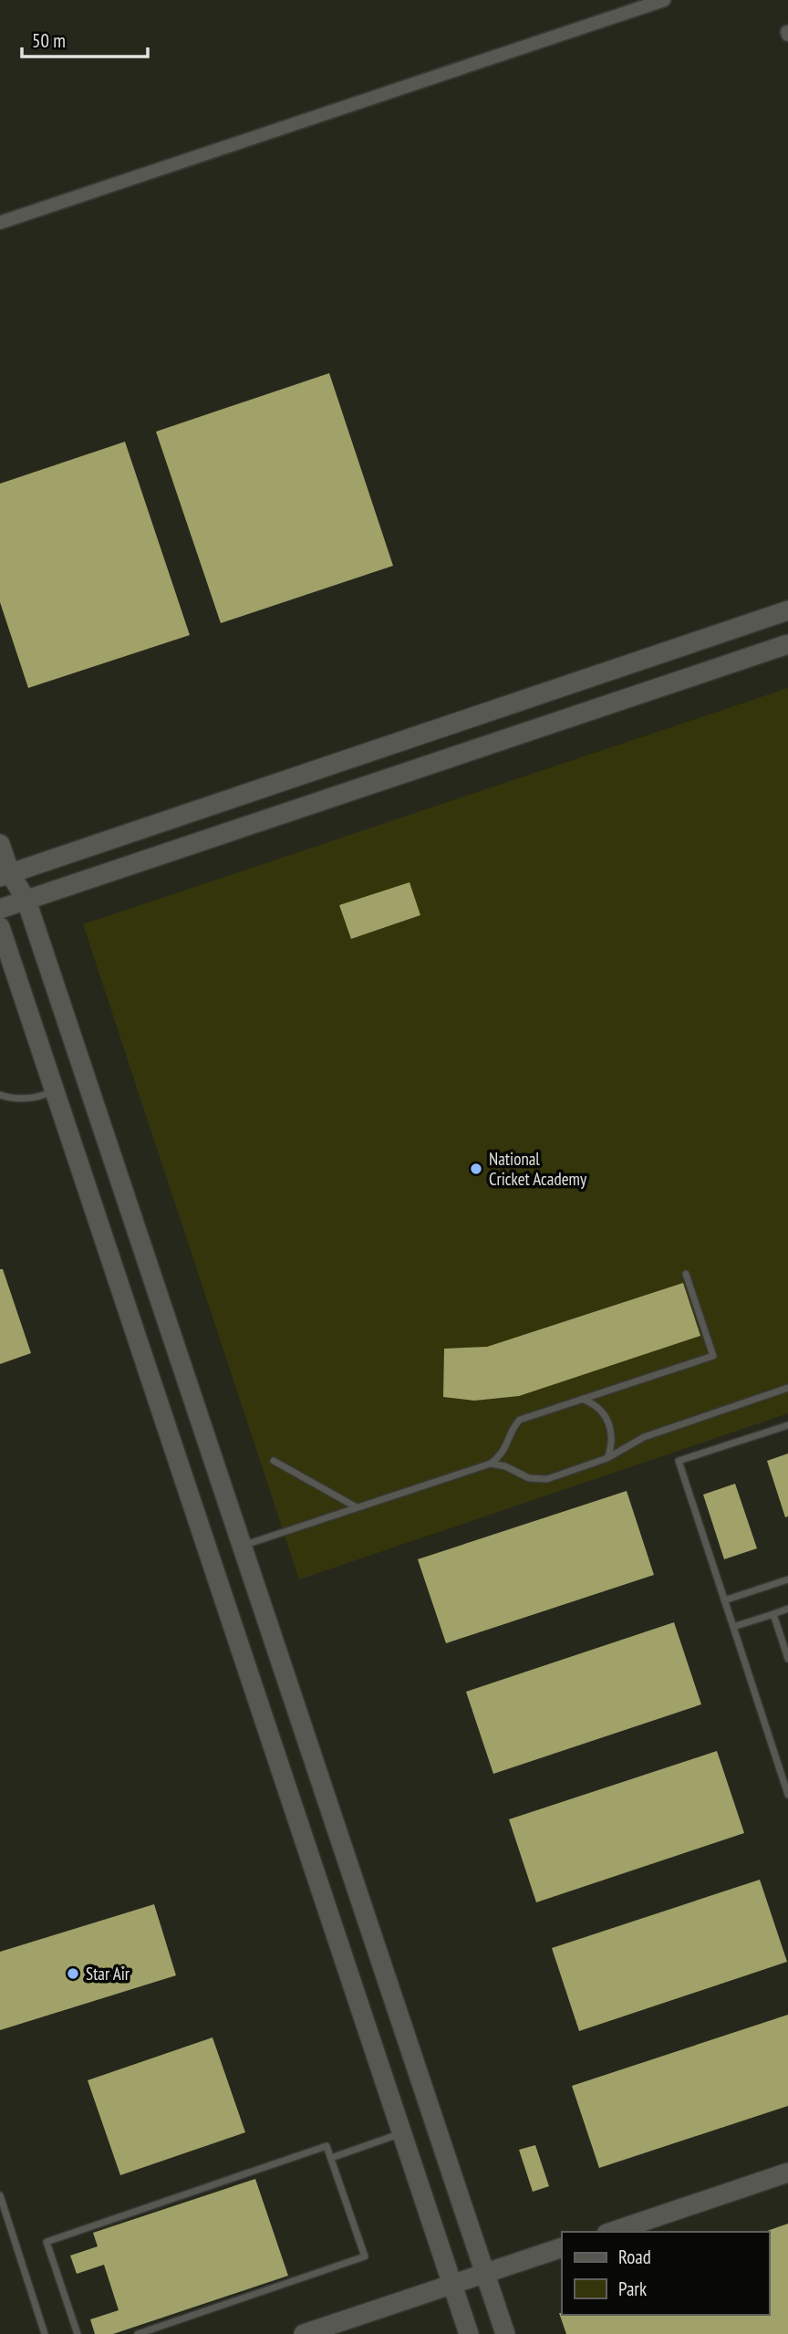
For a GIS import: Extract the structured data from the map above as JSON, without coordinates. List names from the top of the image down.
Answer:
{
  "places": ["National Cricket Academy", "Star Air"],
  "legend": ["Road", "Park"],
  "scale_bar": "50 m"
}
